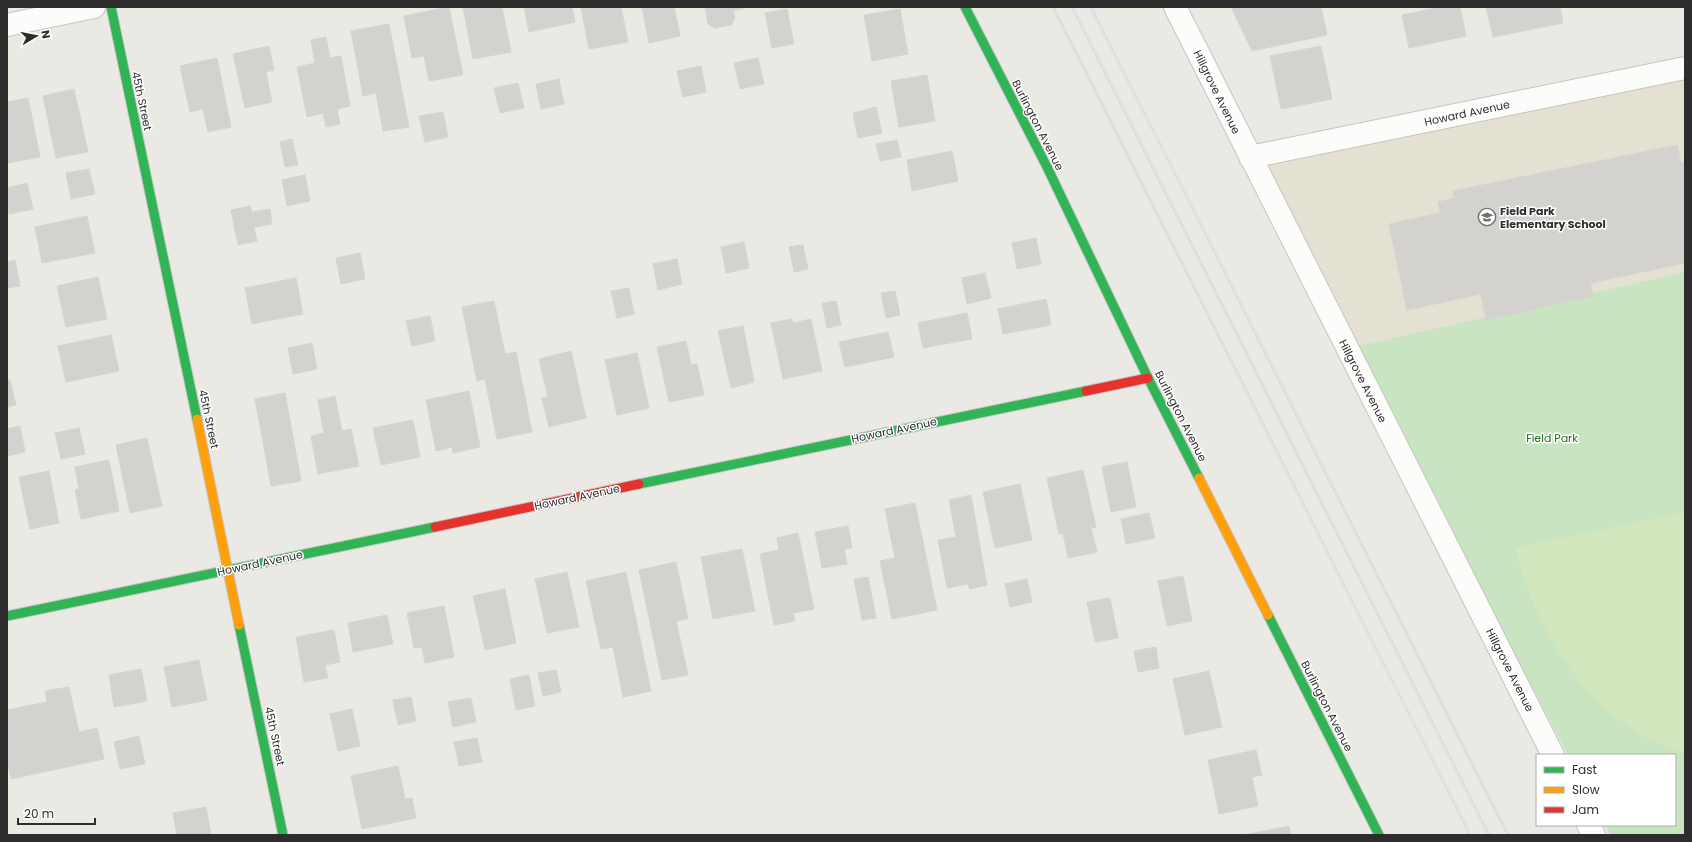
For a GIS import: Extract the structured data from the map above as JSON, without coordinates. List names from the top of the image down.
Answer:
{
  "streets": {
    "street": [
      "Hillgrove Avenue",
      "45th Street",
      "Howard Avenue",
      "Burlington Avenue"
    ]
  },
  "crossings": [
    ["Hillgrove Avenue", "Howard Avenue"],
    ["45th Street", "Howard Avenue"],
    ["Howard Avenue", "Burlington Avenue"]
  ],
  "parks": ["Field Park"],
  "places": {
    "school or university": ["Field Park Elementary School"]
  },
  "legend": ["Fast", "Slow", "Jam"],
  "scale_bar": "20 m",
  "north": "right"
}
